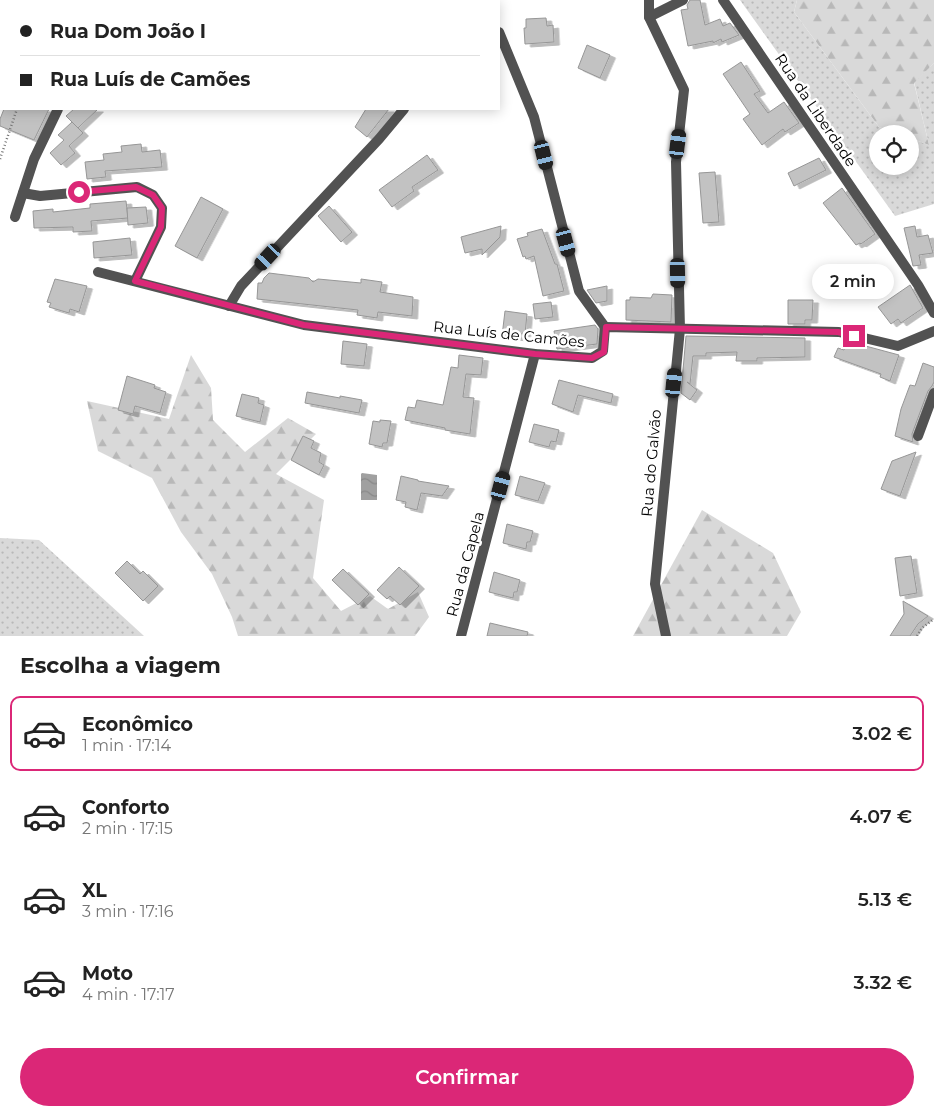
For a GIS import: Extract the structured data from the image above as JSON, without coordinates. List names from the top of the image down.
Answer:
{
  "streets": {
    "street": [
      "Rua da Liberdade",
      "Rua Luís de Camões",
      "Rua do Galvão",
      "Rua da Capela"
    ]
  },
  "crossings": [
    ["Rua Luís de Camões", "Rua do Galvão"],
    ["Rua Luís de Camões", "Rua da Capela"]
  ],
  "page": {
    "banner": ["Rua Dom João I", "Rua Luís de Camões"],
    "bubble": "2 min",
    "heading": "Escolha a viagem",
    "list": [
      {
        "name": "Econômico",
        "note": "1 min · 17:14",
        "value": "3.02 €"
      },
      {
        "name": "Conforto",
        "note": "2 min · 17:15",
        "value": "4.07 €"
      },
      {
        "name": "XL",
        "note": "3 min · 17:16",
        "value": "5.13 €"
      },
      {
        "name": "Moto",
        "note": "4 min · 17:17",
        "value": "3.32 €"
      }
    ],
    "buttons": "Confirmar"
  }
}
